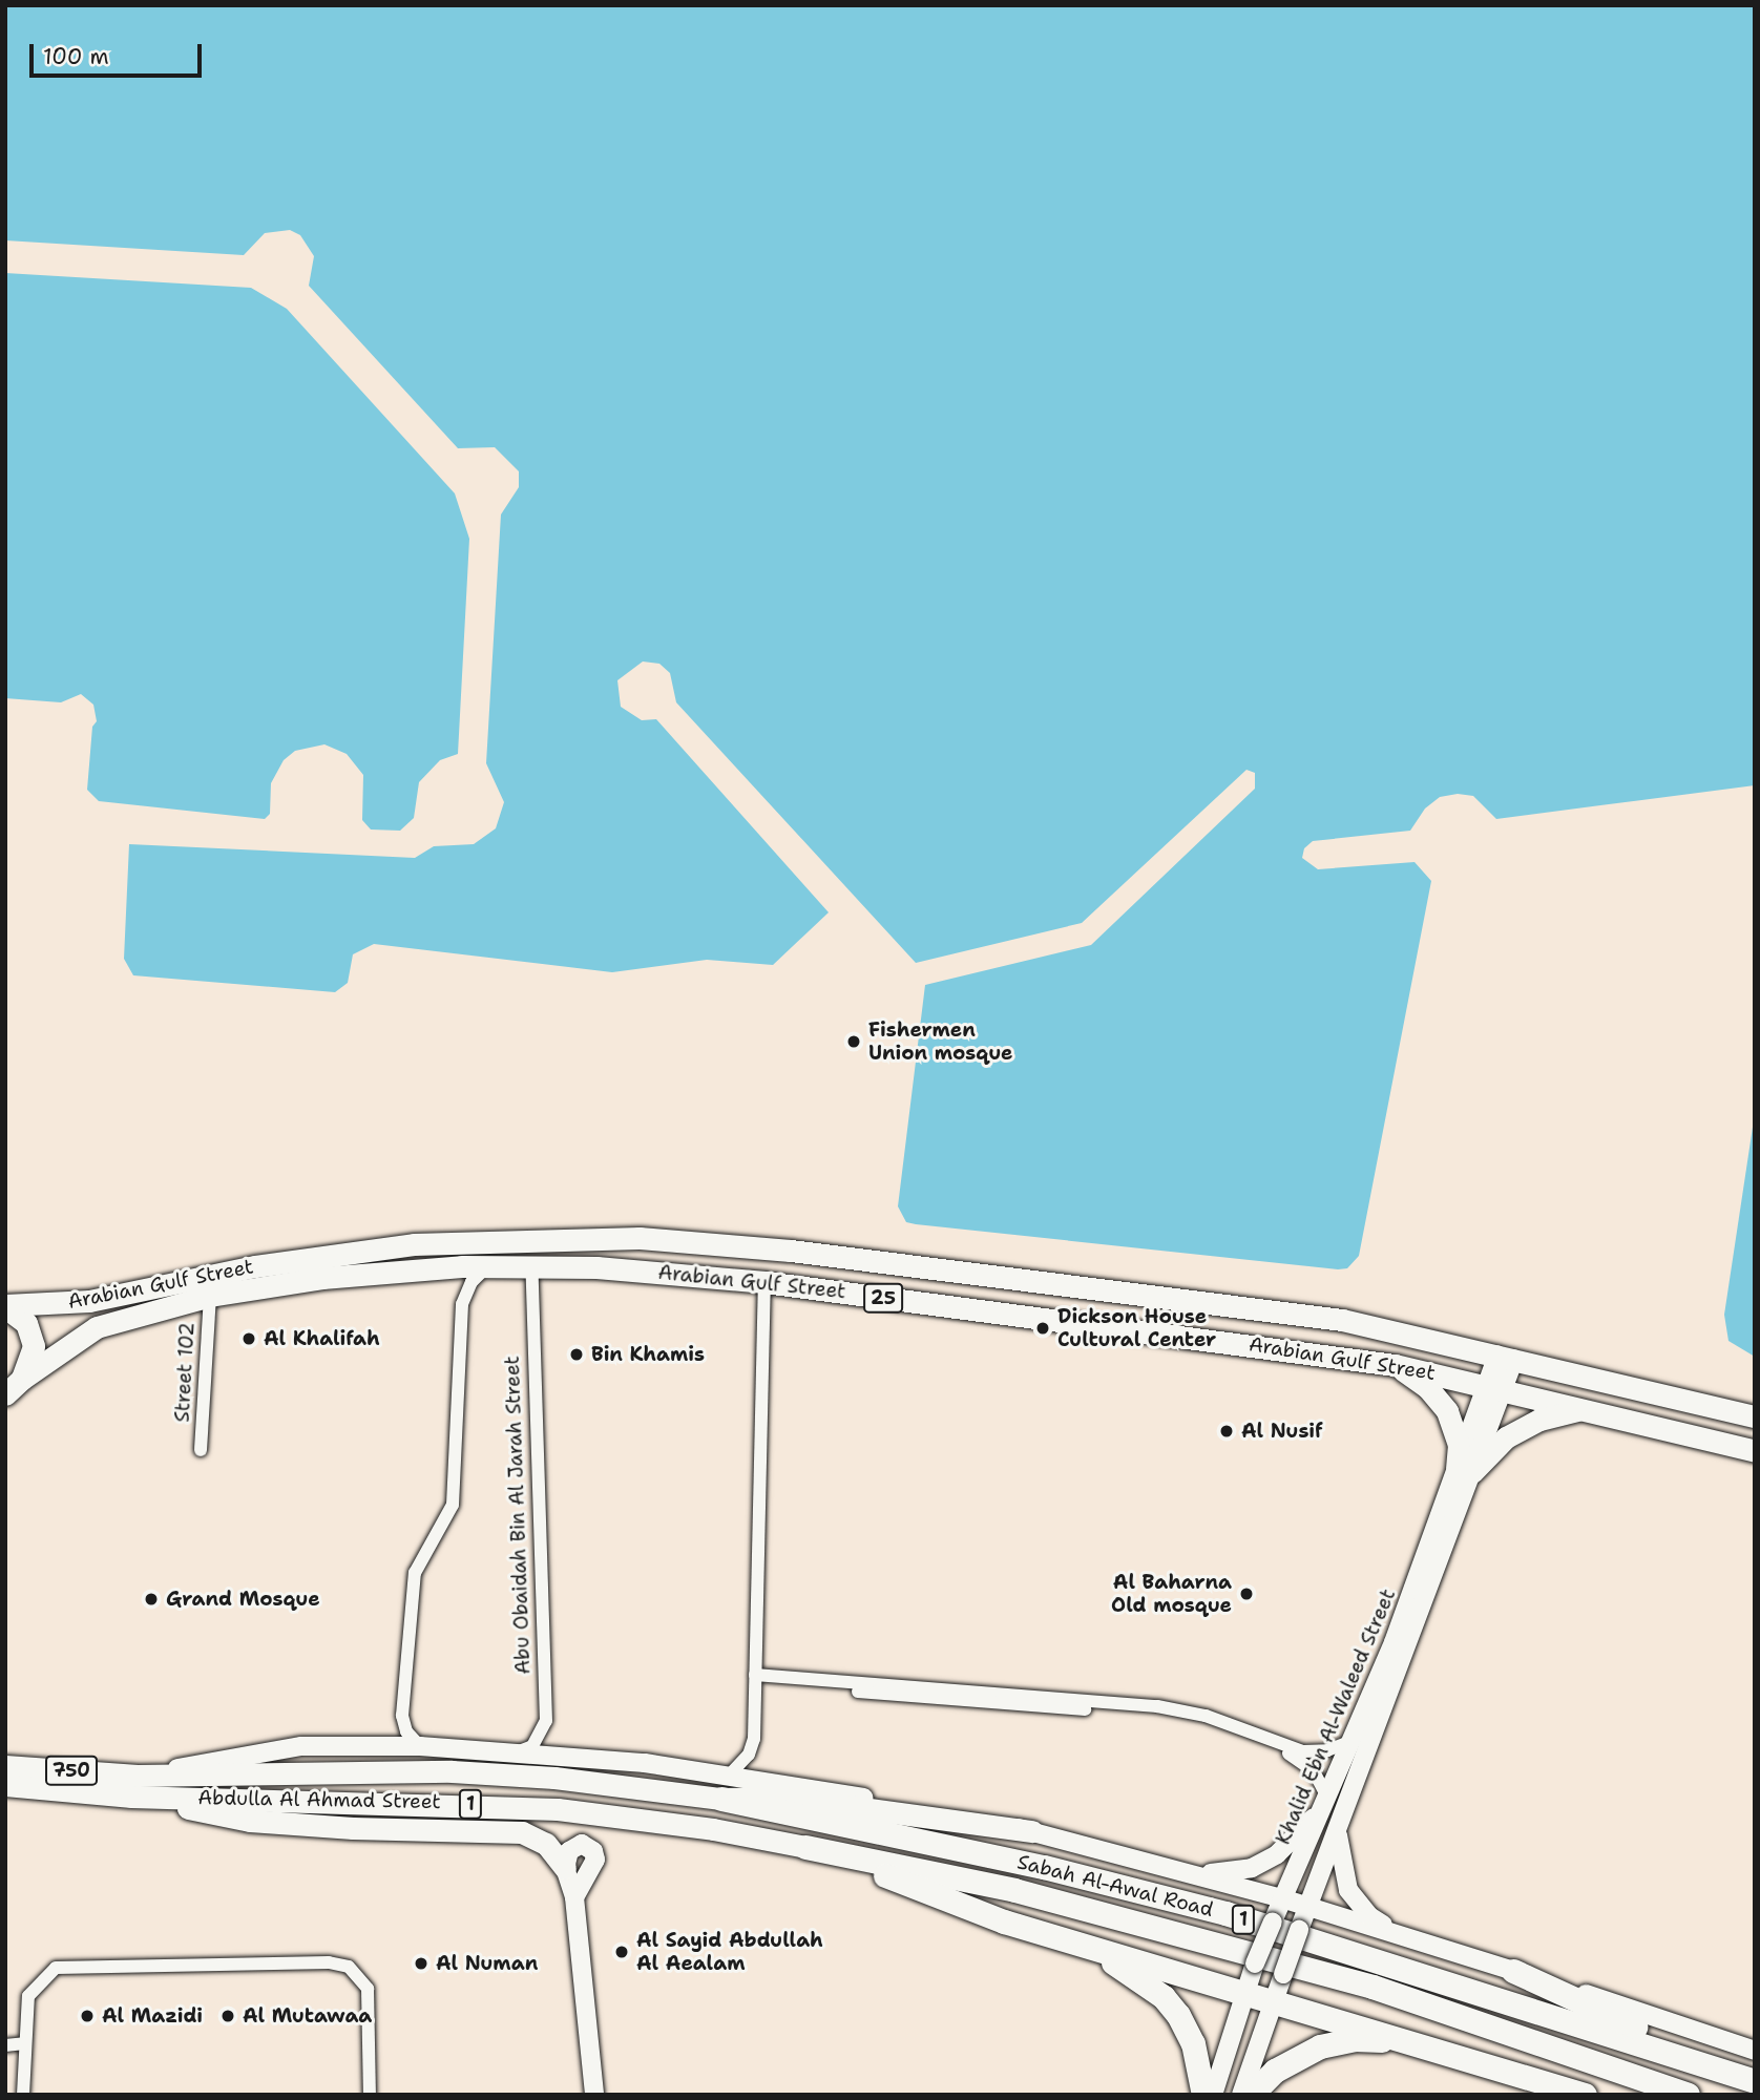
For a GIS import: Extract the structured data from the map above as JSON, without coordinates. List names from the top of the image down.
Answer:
{
  "streets": {
    "highway": ["1", "Sabah Al-Awal Road"],
    "main road": [
      "Arabian Gulf Street",
      "25",
      "Khalid Ebn Al-Waleed Street",
      "750",
      "Abdulla Al Ahmad Street"
    ],
    "street": ["Street 102", "Abu Obaidah Bin Al Jarah Street"]
  },
  "crossings": [
    ["Arabian Gulf Street", "25"],
    ["Arabian Gulf Street", "Street 102"],
    ["Arabian Gulf Street", "Abu Obaidah Bin Al Jarah Street"],
    ["Arabian Gulf Street", "Khalid Ebn Al-Waleed Street"],
    ["Abu Obaidah Bin Al Jarah Street", "Abdulla Al Ahmad Street"],
    ["Khalid Ebn Al-Waleed Street", "Sabah Al-Awal Road"],
    ["Abdulla Al Ahmad Street", "Sabah Al-Awal Road"]
  ],
  "places": [
    "Fishermen Union mosque",
    "Dickson House Cultural Center",
    "Al Khalifah",
    "Bin Khamis",
    "Al Nusif",
    "Al Baharna Old mosque",
    "Grand Mosque",
    "Al Sayid Abdullah Al Aealam",
    "Al Numan",
    "Al Mazidi",
    "Al Mutawaa"
  ],
  "scale_bar": "100 m"
}
